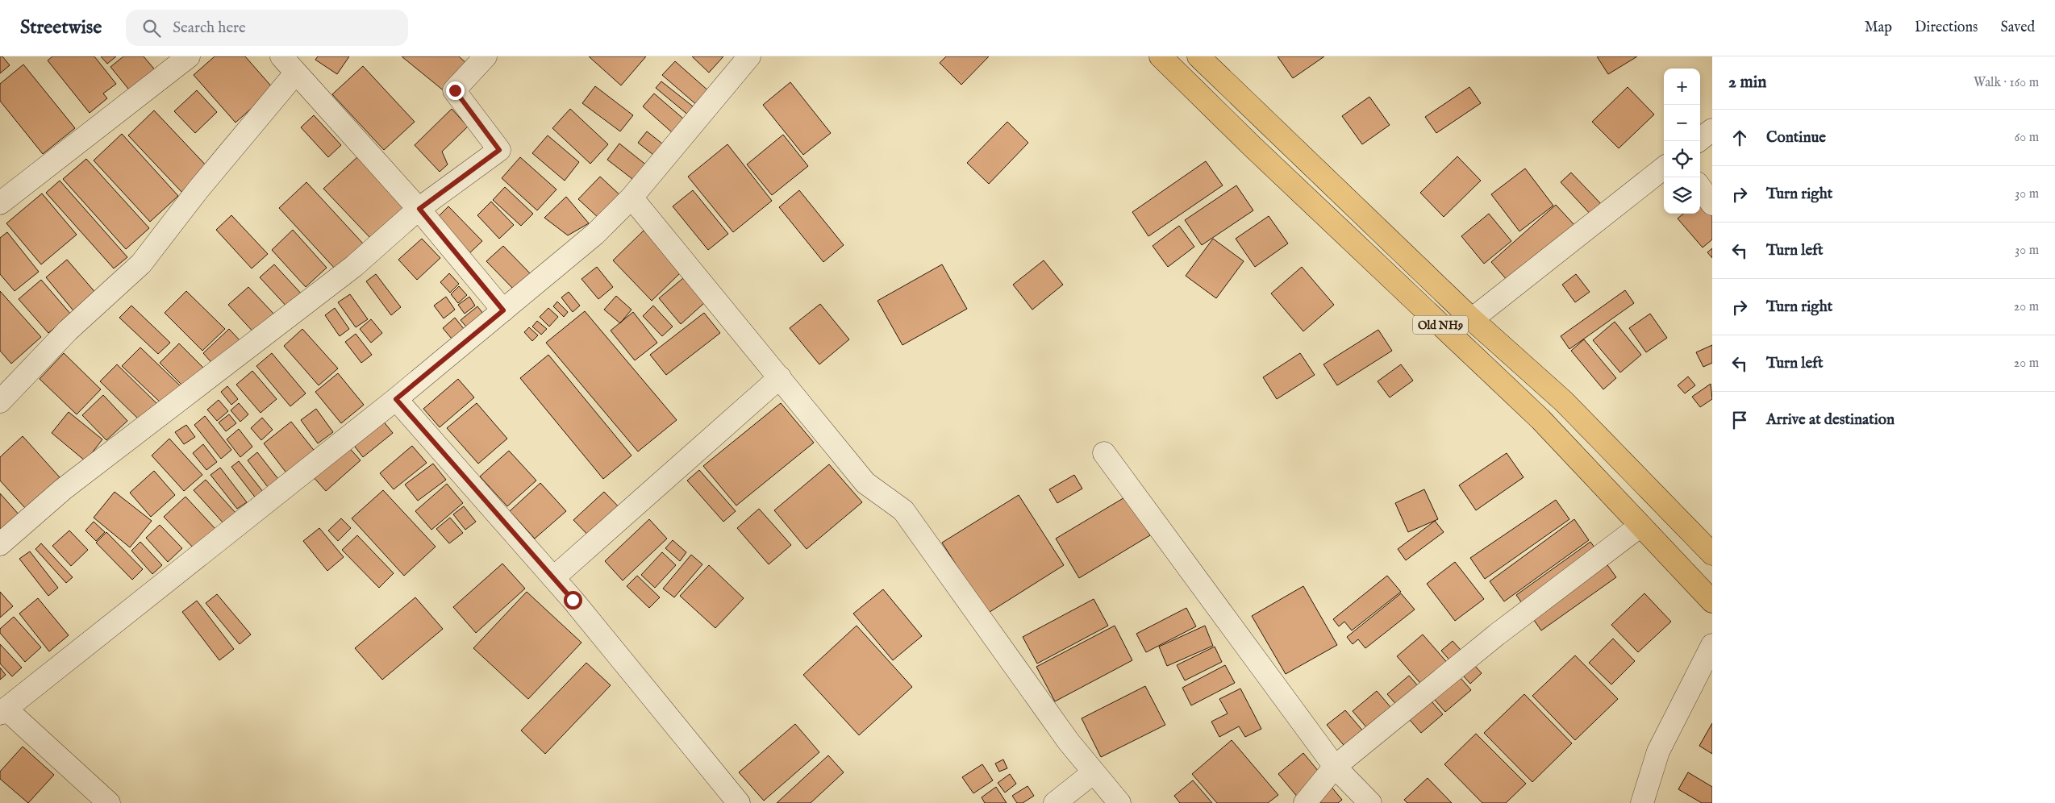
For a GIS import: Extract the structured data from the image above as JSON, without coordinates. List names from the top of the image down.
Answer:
{
  "streets": {
    "main road": ["Old NH9"]
  },
  "page": {
    "header": "Streetwise",
    "search": "Search here",
    "nav": ["Map", "Directions", "Saved"],
    "heading": ["2 min", "Walk · 160 m"],
    "map_buttons": ["+", "−"],
    "list": [
      ["Continue", "60 m"],
      ["Turn right", "30 m"],
      ["Turn left", "30 m"],
      ["Turn right", "20 m"],
      ["Turn left", "20 m"],
      "Arrive at destination"
    ]
  }
}
